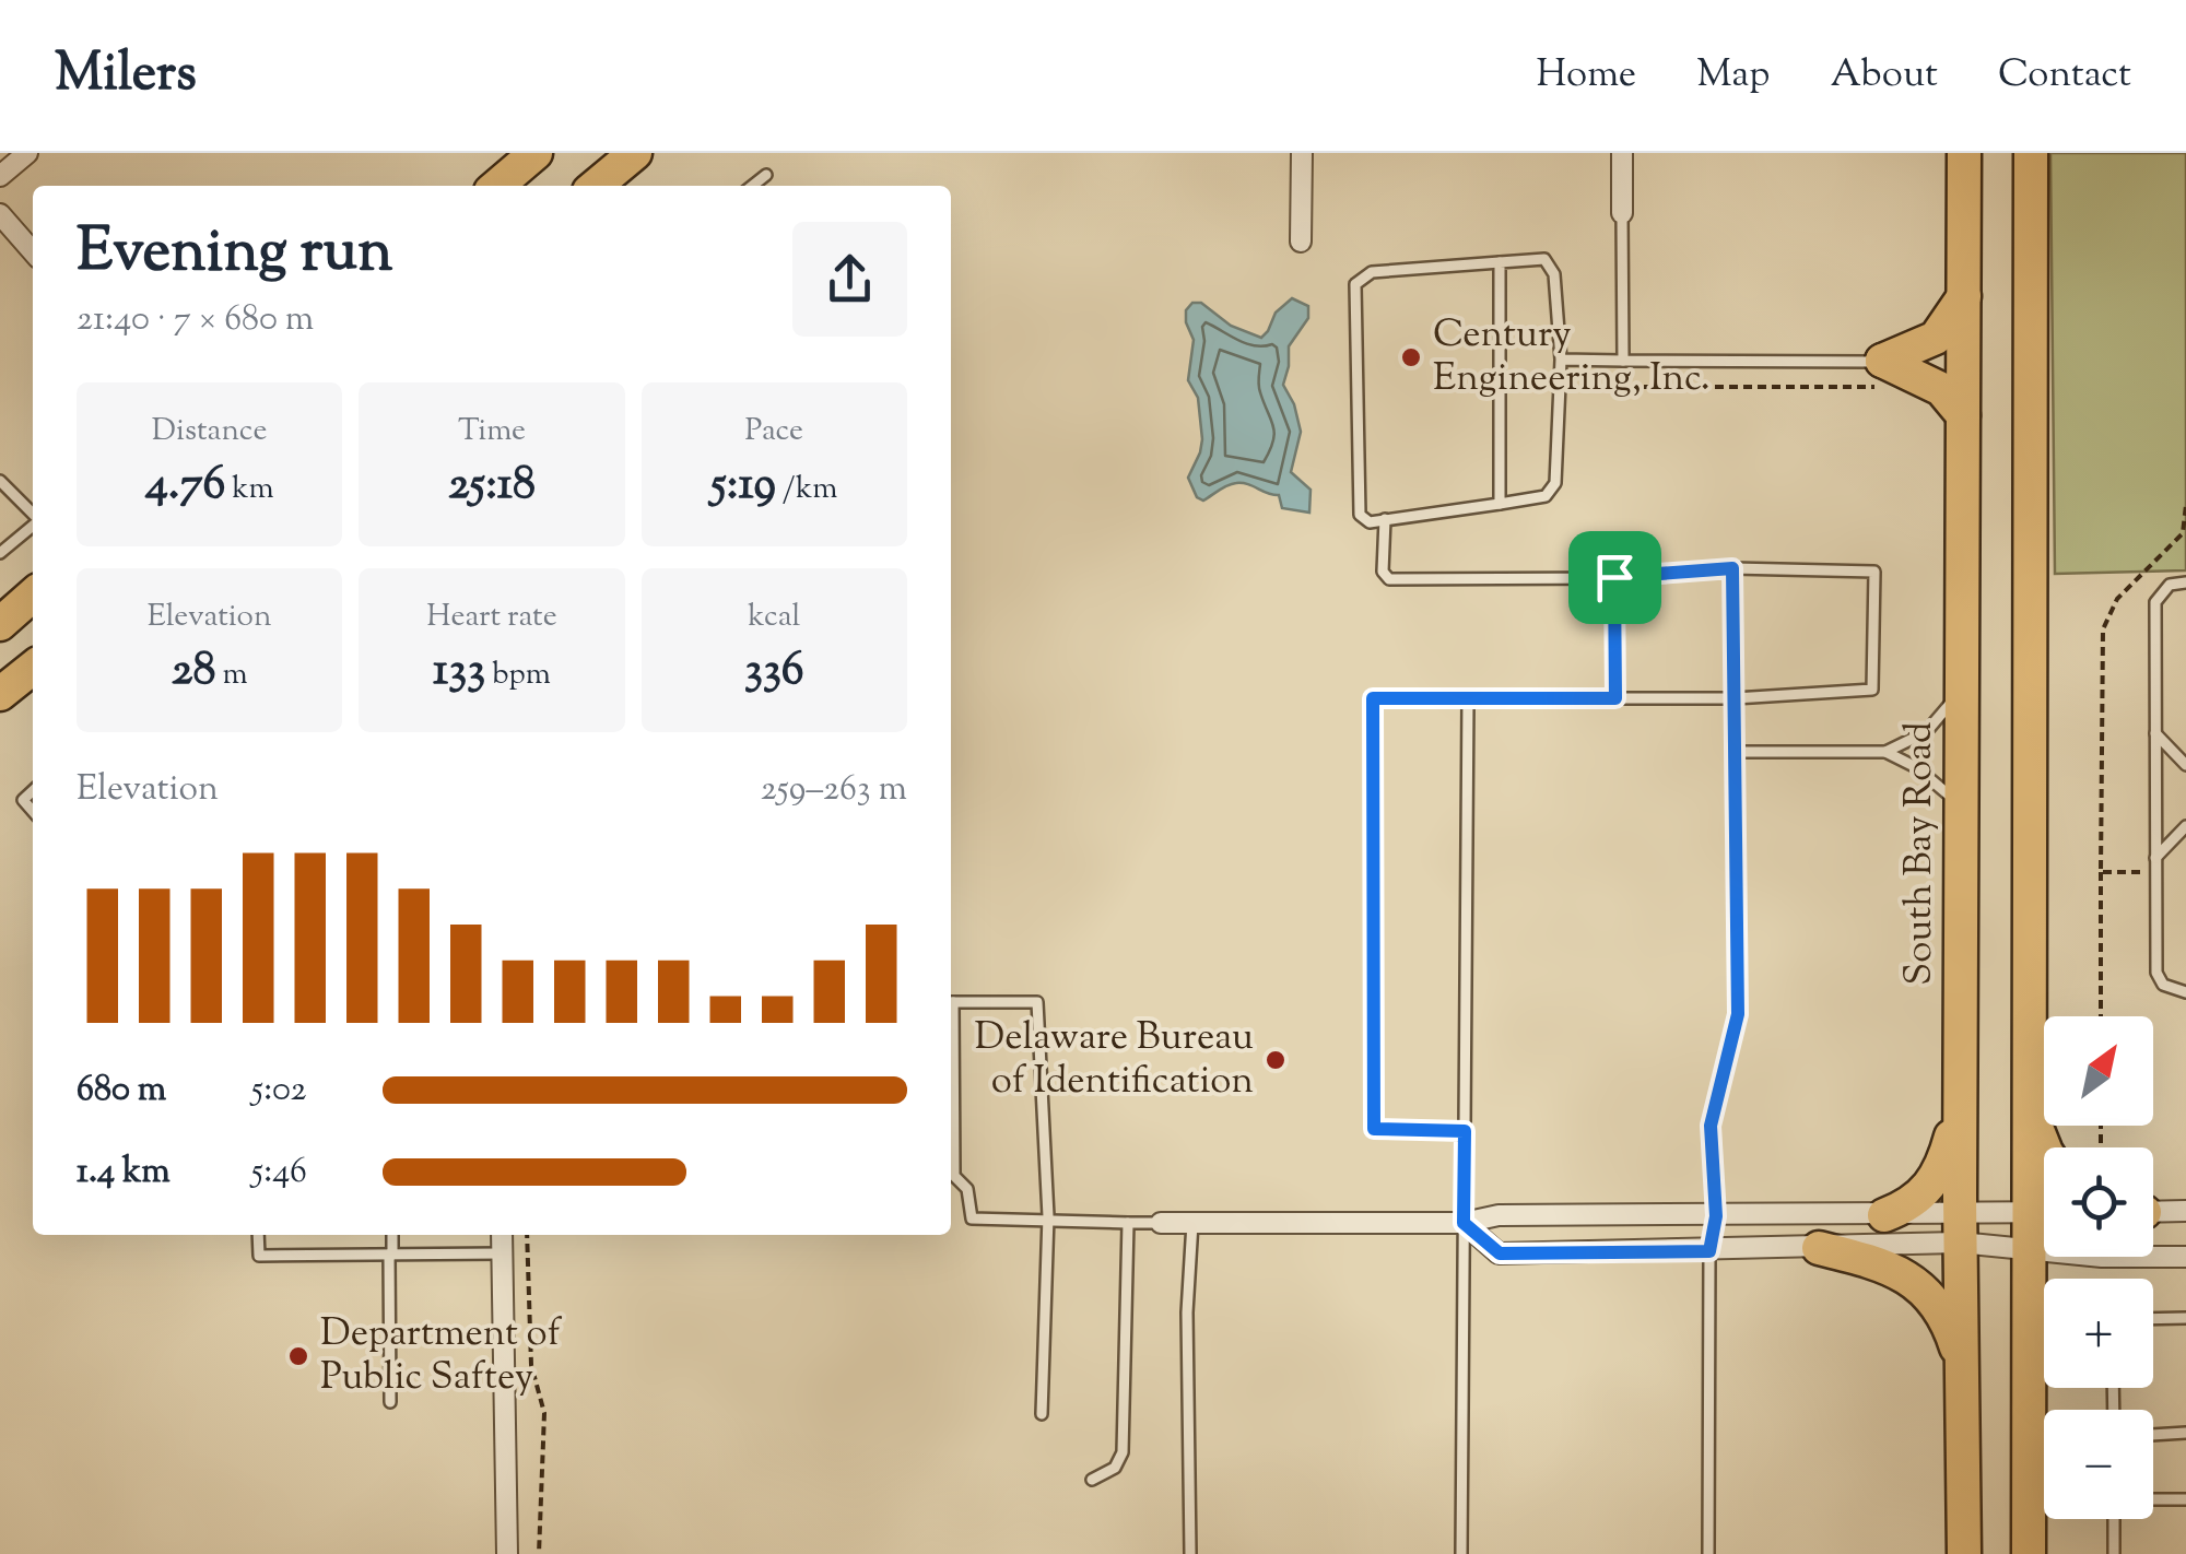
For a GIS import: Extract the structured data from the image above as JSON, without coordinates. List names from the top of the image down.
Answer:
{
  "streets": {
    "highway": ["South Bay Road"]
  },
  "places": ["Century Engineering, Inc.", "Delaware Bureau of Identification", "Department of Public Saftey"],
  "north": "top right",
  "page": {
    "header": "Milers",
    "nav": [
      "Home",
      "Map",
      "About",
      "Contact"
    ],
    "heading": ["Evening run", "21:40 · 7 × 680 m"],
    "stats": [
      ["Distance", "4.76 km"],
      ["Time", "25:18"],
      ["Pace", "5:19 /km"],
      ["Elevation", "28 m"],
      ["Heart rate", "133 bpm"],
      ["kcal", "336"]
    ],
    "chart": ["Elevation", "259–263 m"],
    "map_buttons": ["+", "−"],
    "list": [
      {
        "name": "680 m",
        "note": "5:02"
      },
      {
        "name": "1.4 km",
        "note": "5:46"
      }
    ]
  }
}
